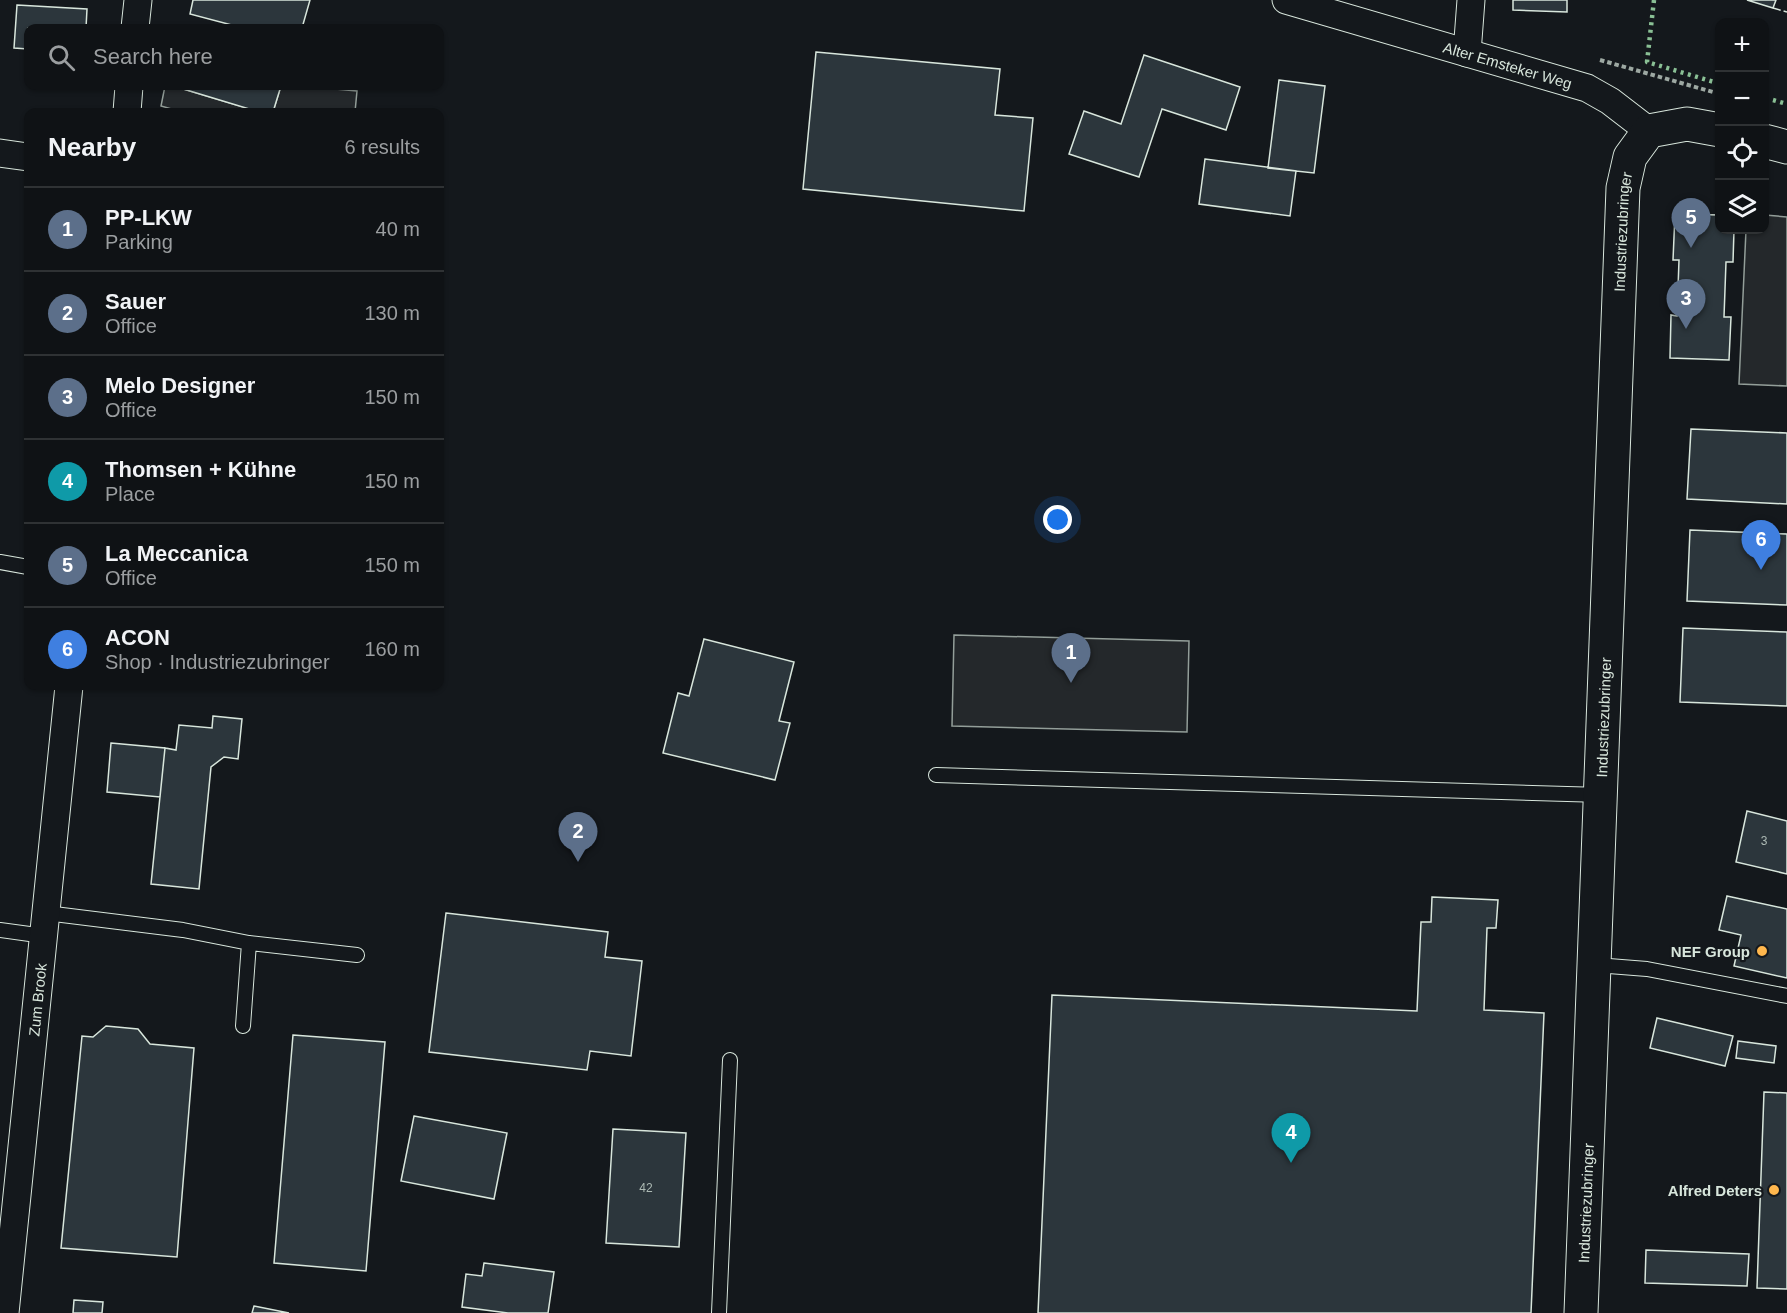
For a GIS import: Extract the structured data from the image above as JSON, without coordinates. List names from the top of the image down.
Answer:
{
  "streets": {
    "street": ["Alter Emsteker Weg", "Industriezubringer", "Zum Brook"]
  },
  "crossings": [
    ["Alter Emsteker Weg", "Industriezubringer"]
  ],
  "places": ["NEF Group", "Alfred Deters"],
  "house_numbers": ["3", "42"],
  "page": {
    "map_buttons": ["+", "−"],
    "search": "Search here",
    "heading": ["Nearby", "6 results"],
    "list": [
      {
        "mark": "1",
        "name": "PP-LKW",
        "note": "Parking",
        "value": "40 m"
      },
      {
        "mark": "2",
        "name": "Sauer",
        "note": "Office",
        "value": "130 m"
      },
      {
        "mark": "3",
        "name": "Melo Designer",
        "note": "Office",
        "value": "150 m"
      },
      {
        "mark": "4",
        "name": "Thomsen + Kühne",
        "note": "Place",
        "value": "150 m"
      },
      {
        "mark": "5",
        "name": "La Meccanica",
        "note": "Office",
        "value": "150 m"
      },
      {
        "mark": "6",
        "name": "ACON",
        "note": "Shop · Industriezubringer",
        "value": "160 m"
      }
    ],
    "pins": [
      "5",
      "3",
      "6",
      "1",
      "2",
      "4"
    ]
  }
}
